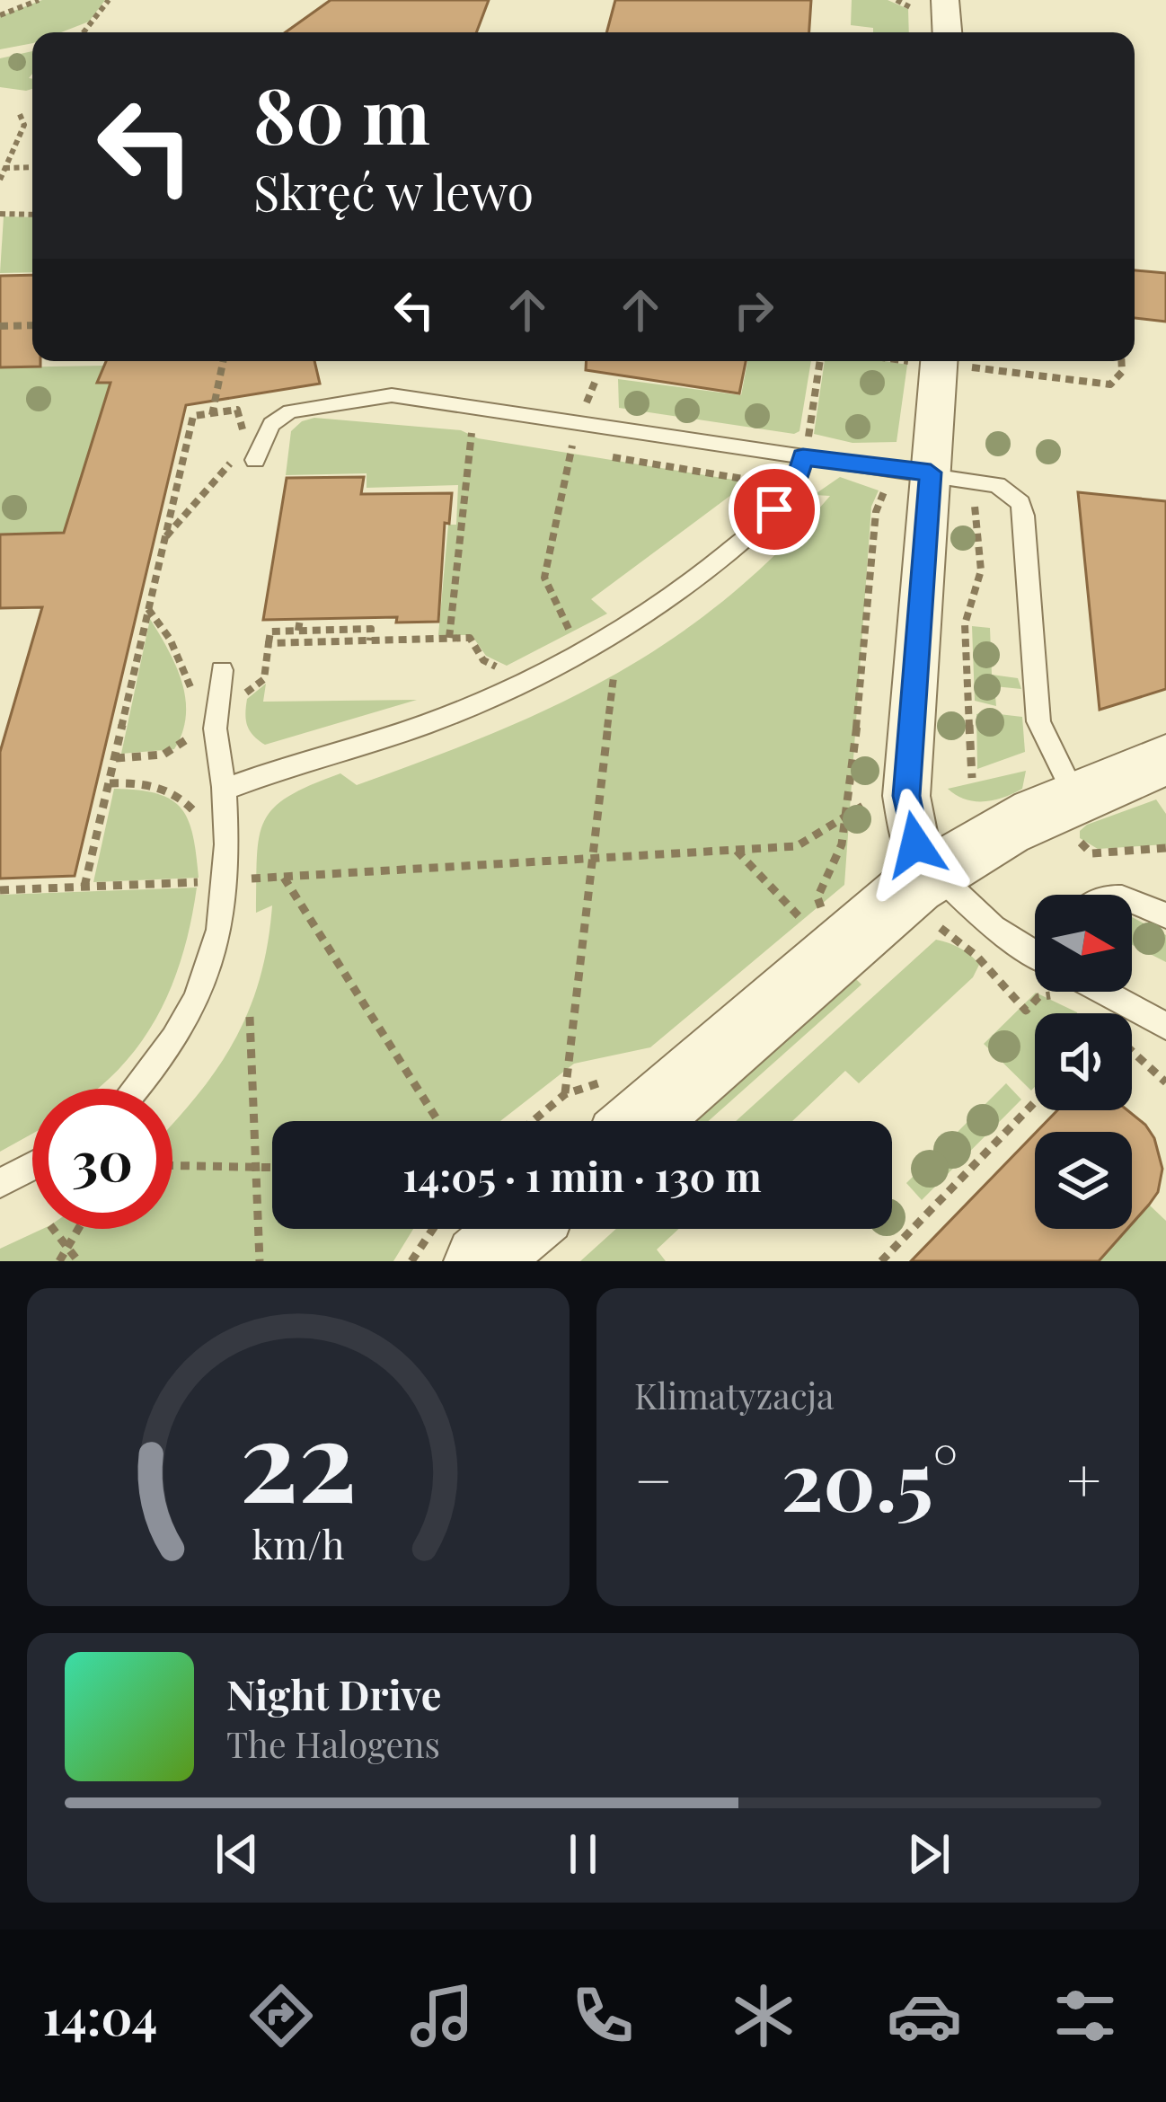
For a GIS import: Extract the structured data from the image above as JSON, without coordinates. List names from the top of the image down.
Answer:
{
  "north": "right",
  "page": {
    "turn": ["80 m", "Skręć w lewo"],
    "limit": "30",
    "trip": "14:05 · 1 min · 130 m",
    "tile": "Klimatyzacja",
    "heat": ["−", "20.5°", "+"],
    "song": ["Night Drive", "The Halogens"],
    "tabs": "14:04",
    "gauge": ["22", "km/h"]
  }
}
